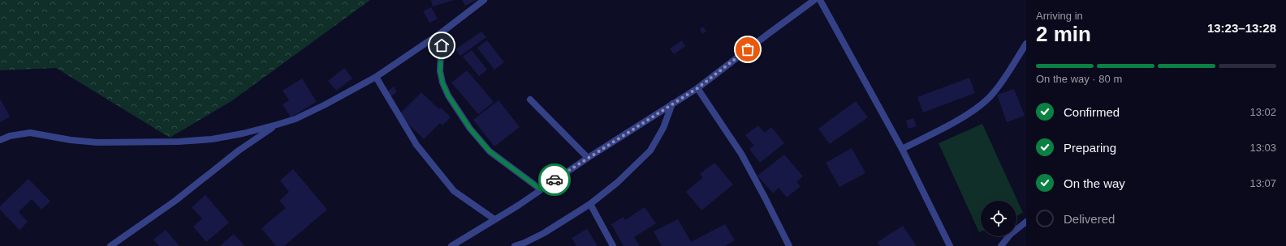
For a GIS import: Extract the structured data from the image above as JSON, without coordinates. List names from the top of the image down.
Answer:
{
  "page": {
    "heading": ["2 min", "Arriving in", "13:23–13:28"],
    "bar": "On the way · 80 m",
    "list": [
      ["Confirmed", "13:02"],
      ["Preparing", "13:03"],
      ["On the way", "13:07"],
      "Delivered"
    ]
  }
}
